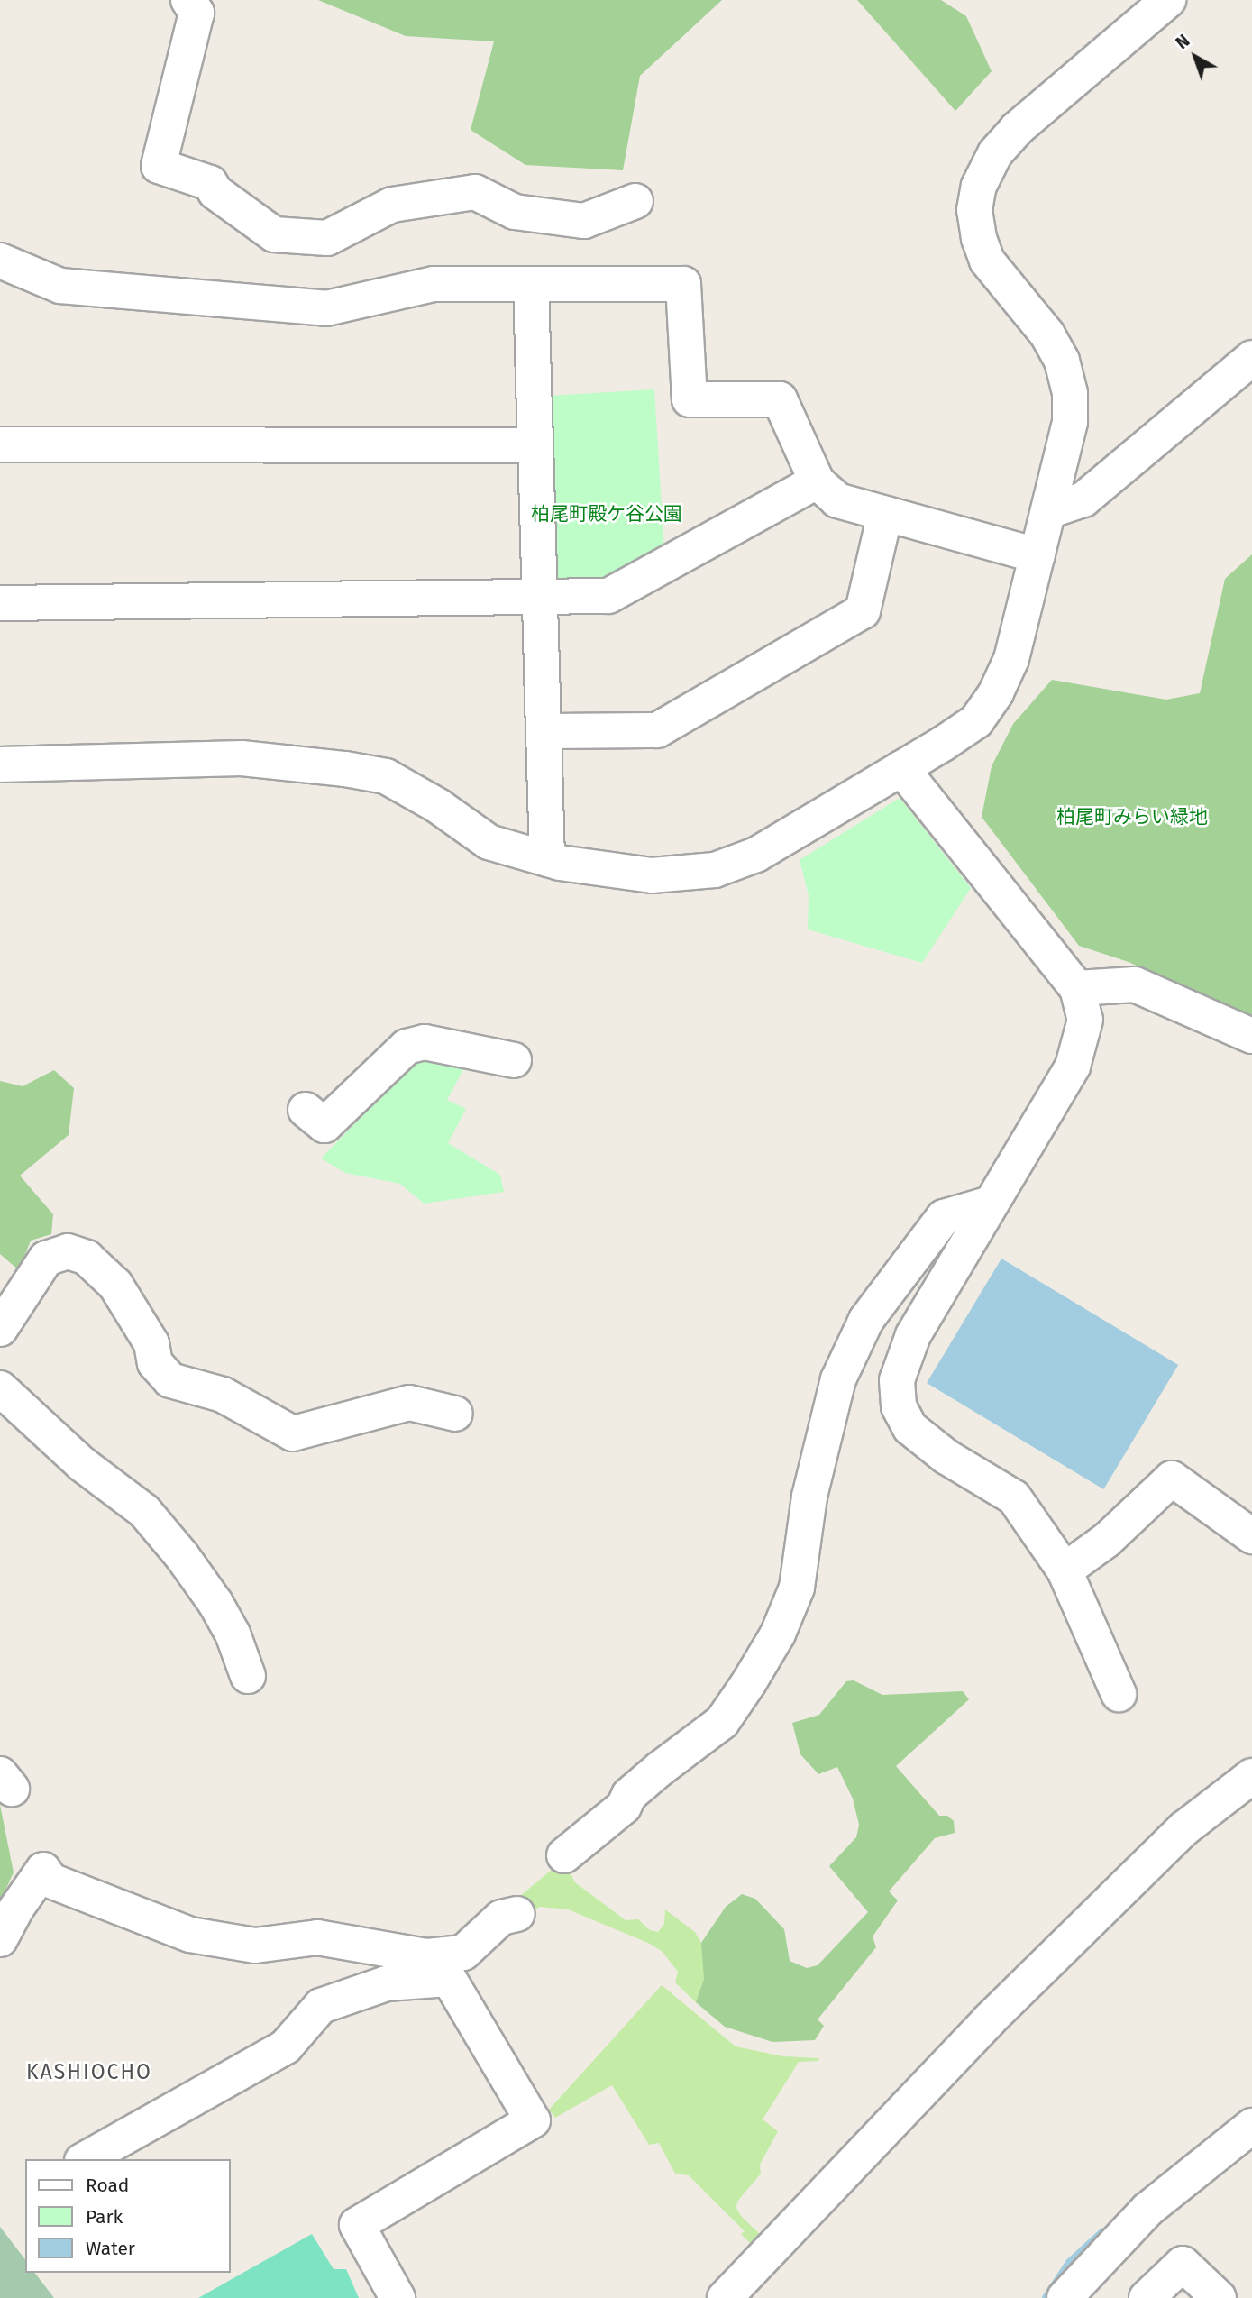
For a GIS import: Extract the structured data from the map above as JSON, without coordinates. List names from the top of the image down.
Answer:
{
  "districts": ["KASHIOCHO"],
  "parks": ["柏尾町殿ケ谷公園", "柏尾町みらい緑地"],
  "legend": ["Road", "Park", "Water"],
  "north": "top left"
}
